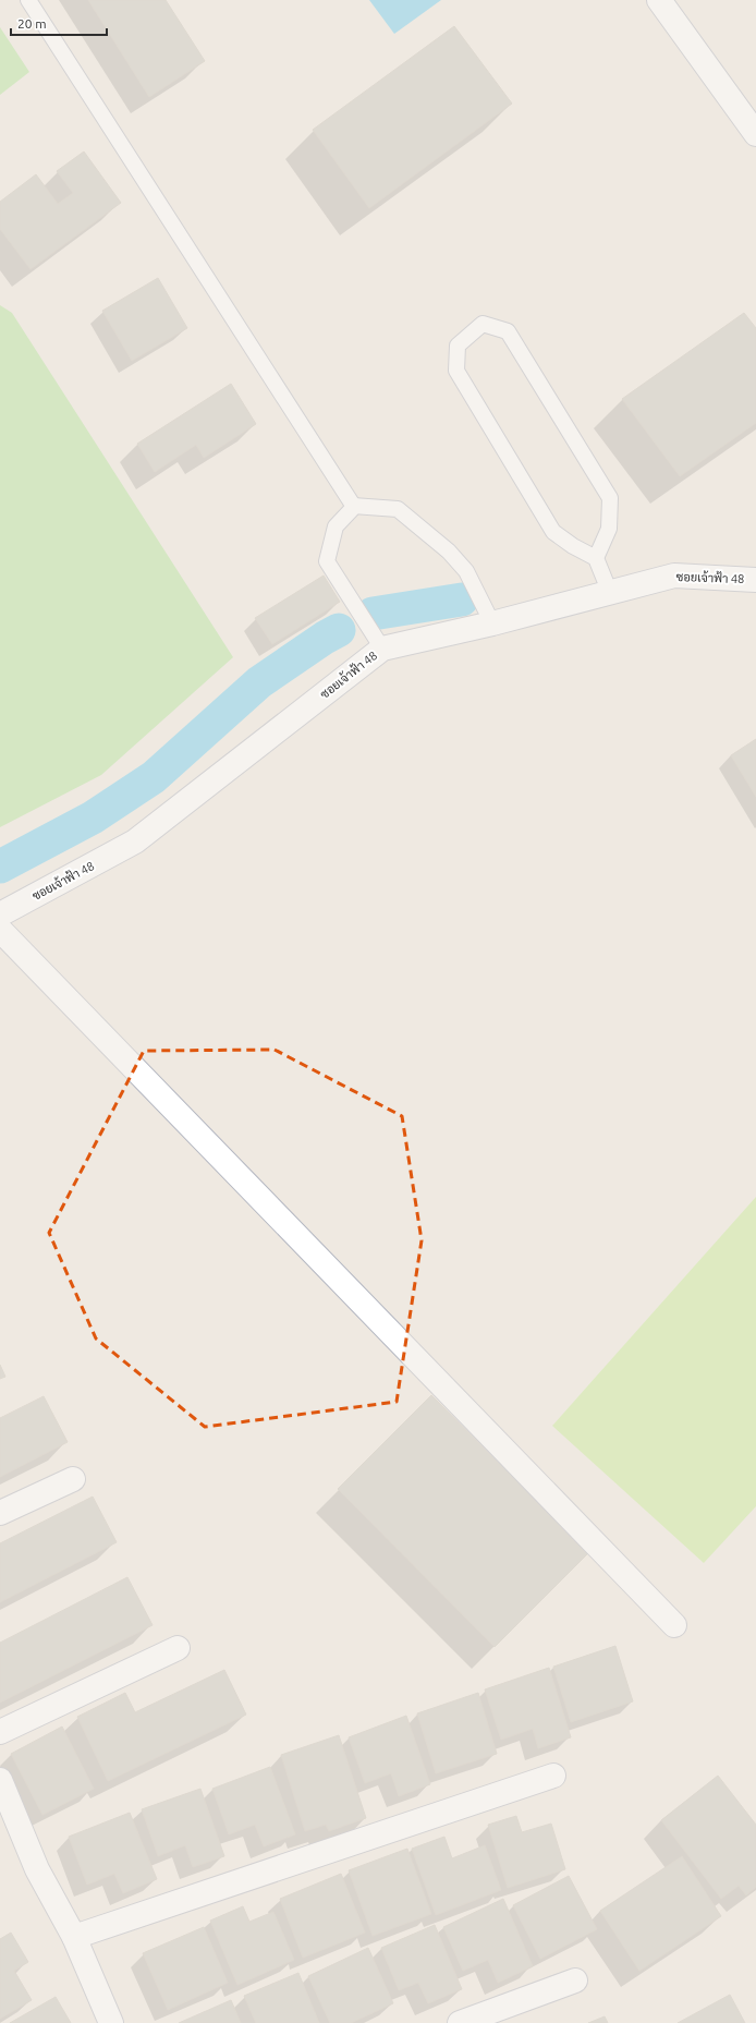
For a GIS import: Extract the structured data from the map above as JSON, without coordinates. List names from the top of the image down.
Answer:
{
  "streets": {
    "street": ["ซอยเจ้าฟ้า 48"]
  },
  "scale_bar": "20 m"
}
